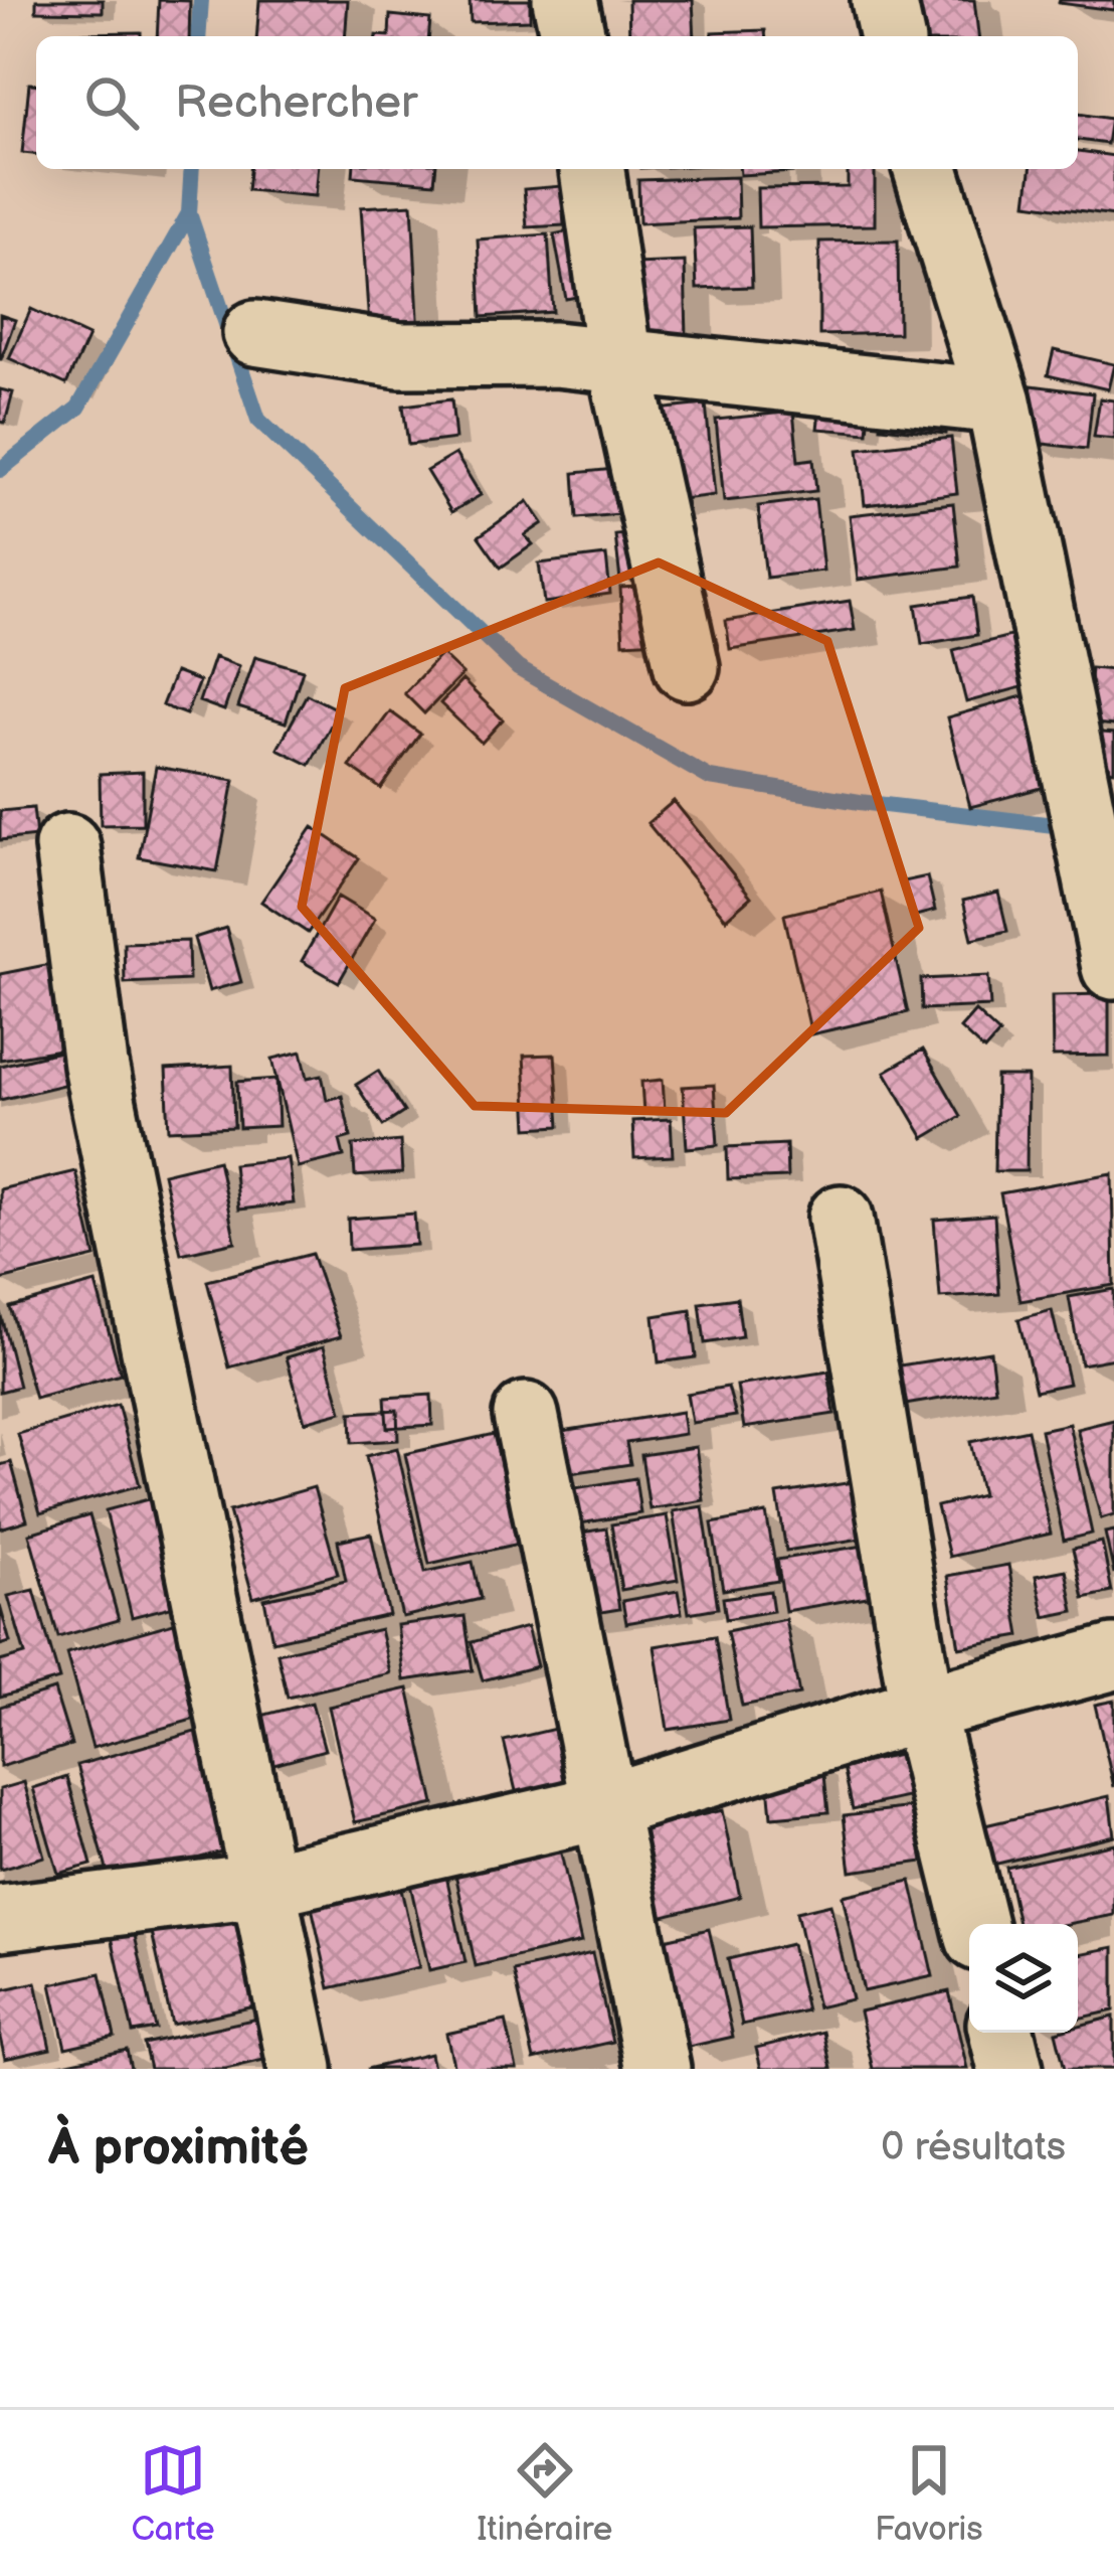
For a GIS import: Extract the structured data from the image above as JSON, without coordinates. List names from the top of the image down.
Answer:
{
  "page": {
    "search": "Rechercher",
    "heading": ["À proximité", "0 résultats"],
    "nav": ["Carte", "Itinéraire", "Favoris"]
  }
}
